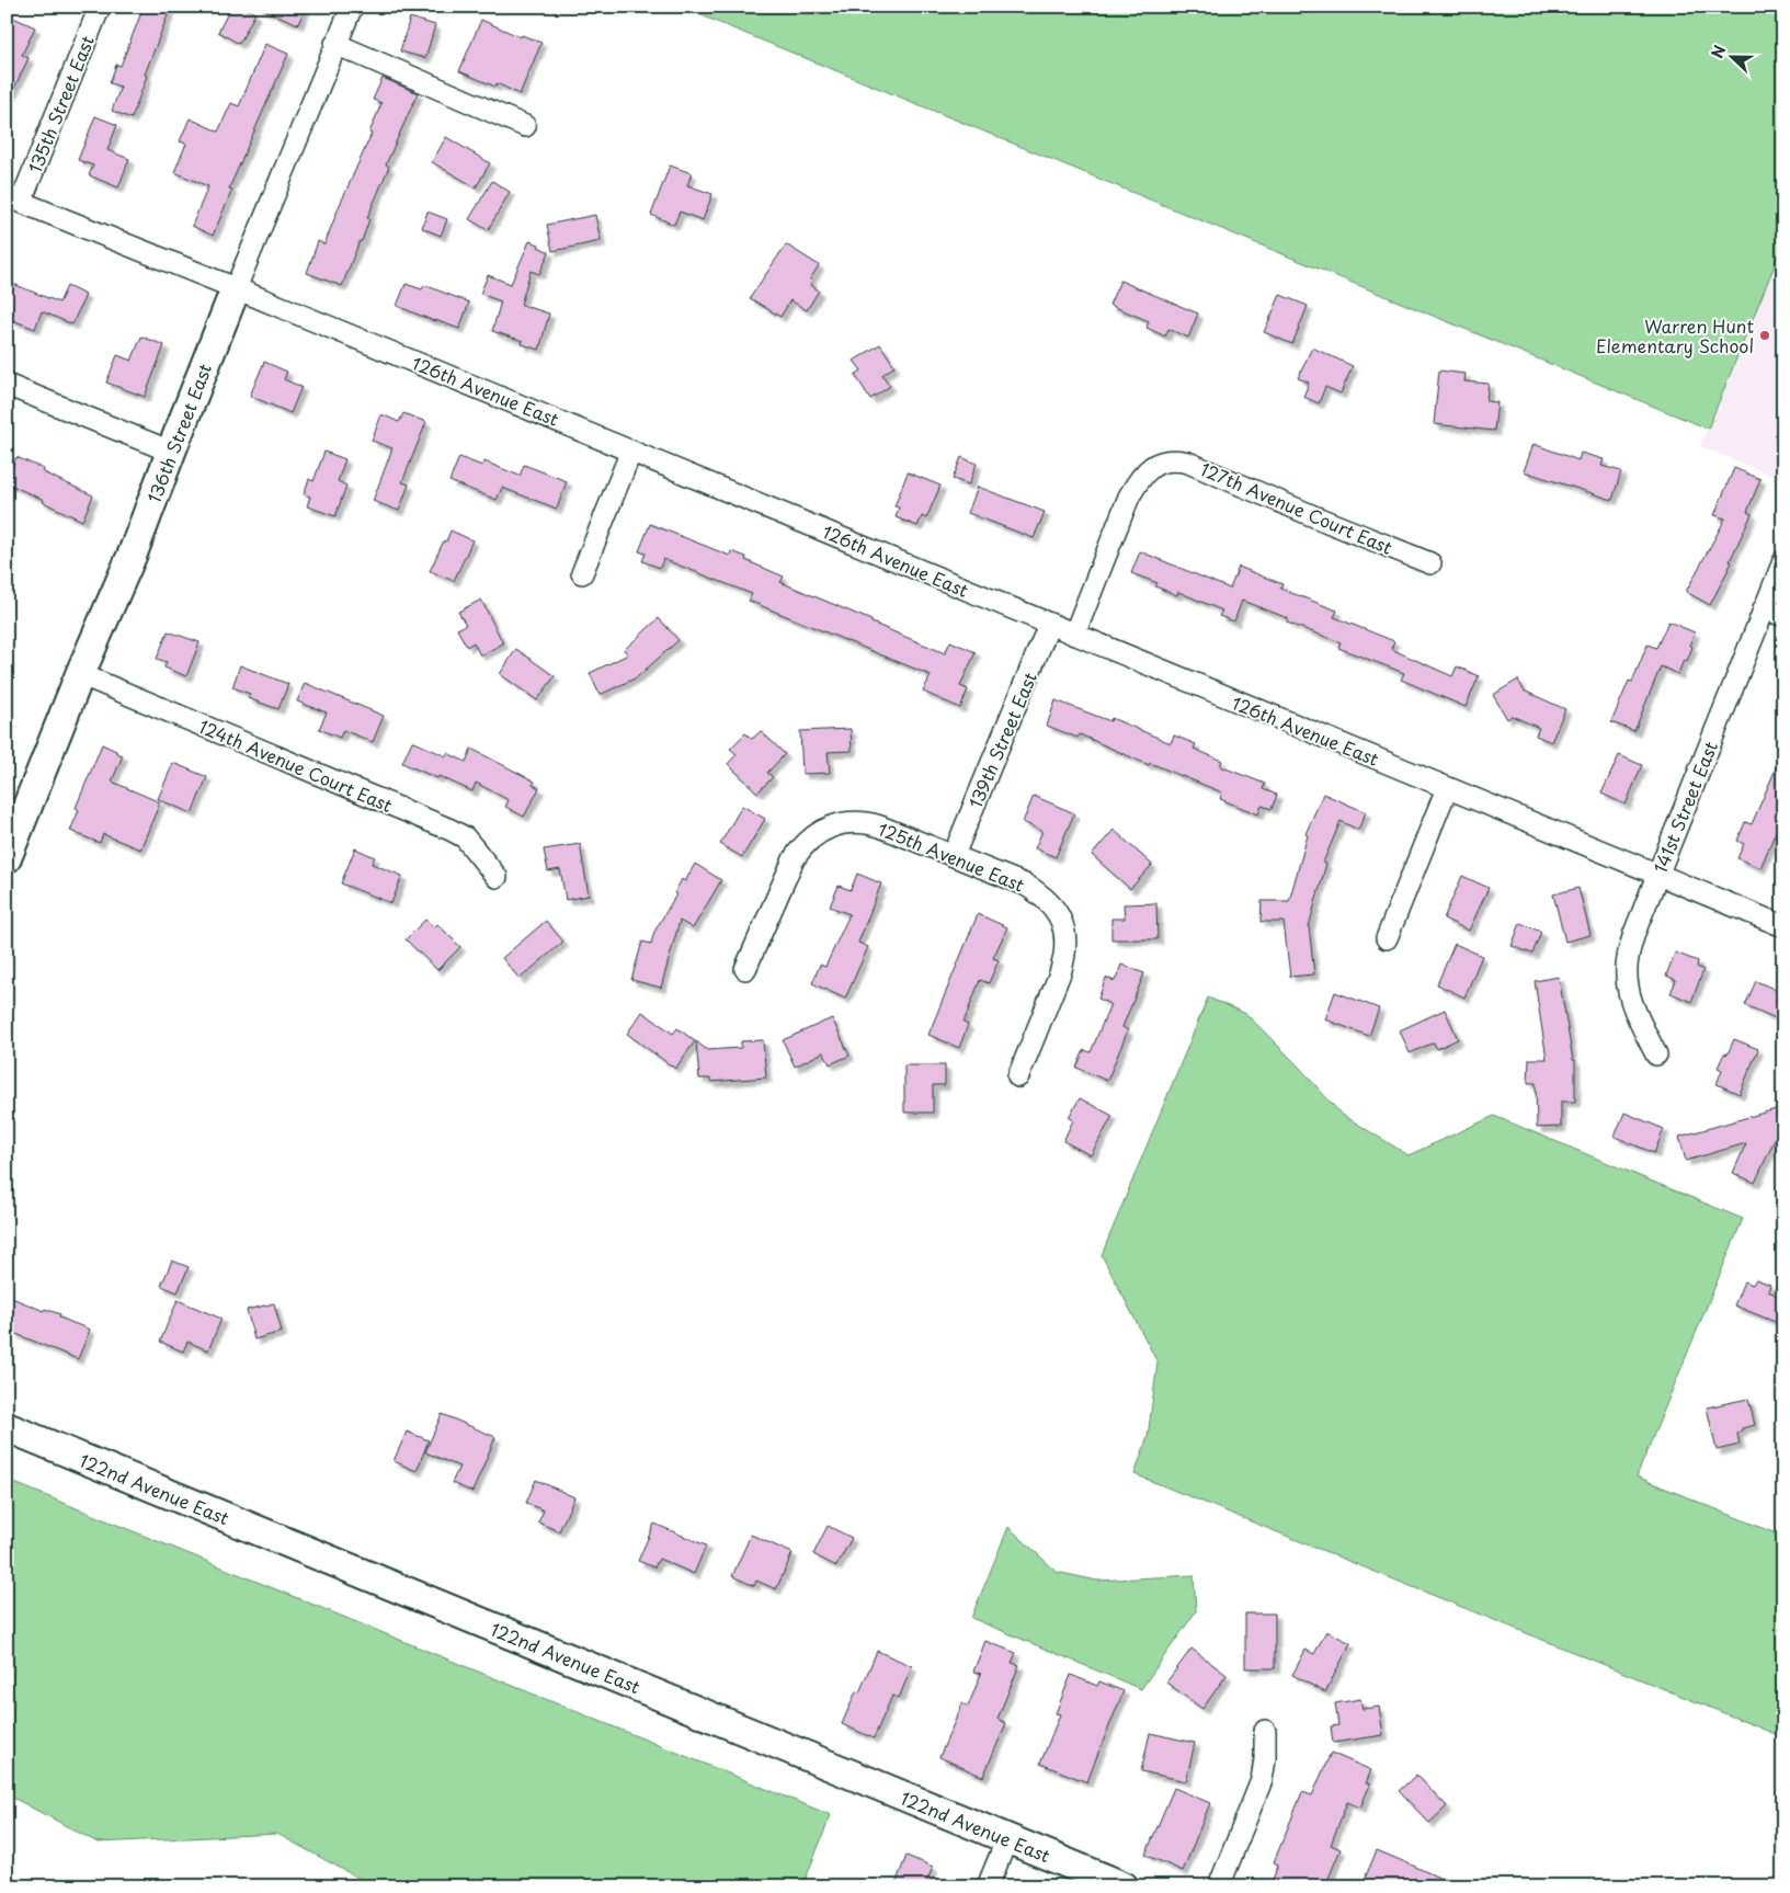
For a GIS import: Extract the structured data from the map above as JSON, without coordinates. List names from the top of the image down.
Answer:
{
  "streets": {
    "main road": ["136th Street East", "122nd Avenue East"],
    "street": [
      "135th Street East",
      "126th Avenue East",
      "127th Avenue Court East",
      "139th Street East",
      "124th Avenue Court East",
      "141st Street East",
      "125th Avenue East"
    ]
  },
  "crossings": [
    ["135th Street East", "126th Avenue East"],
    ["126th Avenue East", "136th Street East"],
    ["126th Avenue East", "127th Avenue Court East"],
    ["126th Avenue East", "139th Street East"],
    ["126th Avenue East", "141st Street East"],
    ["136th Street East", "124th Avenue Court East"],
    ["139th Street East", "125th Avenue East"]
  ],
  "places": ["Warren Hunt Elementary School"],
  "north": "left"
}
